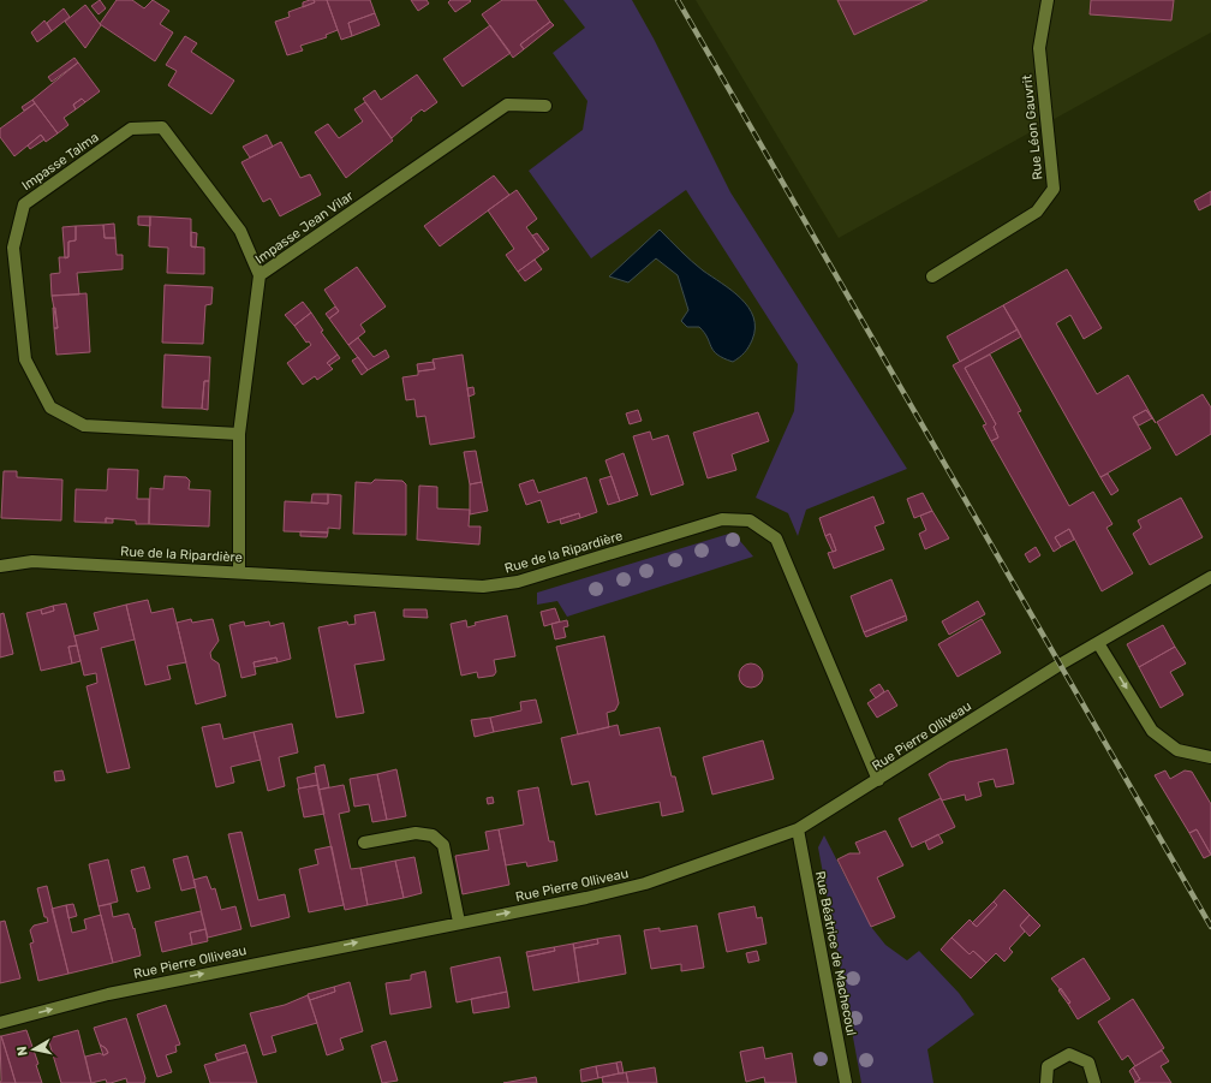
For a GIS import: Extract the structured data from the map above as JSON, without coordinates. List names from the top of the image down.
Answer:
{
  "streets": {
    "street": [
      "Rue Léon Gauvrit",
      "Impasse Talma",
      "Impasse Jean Vilar",
      "Rue de la Ripardière",
      "Rue Pierre Olliveau",
      "Rue Béatrice de Machecoul"
    ]
  },
  "crossings": [
    ["Impasse Talma", "Impasse Jean Vilar"],
    ["Impasse Jean Vilar", "Rue de la Ripardière"],
    ["Rue de la Ripardière", "Rue Pierre Olliveau"],
    ["Rue Pierre Olliveau", "Rue Béatrice de Machecoul"]
  ],
  "one_way": ["Rue Pierre Olliveau"],
  "north": "left"
}
